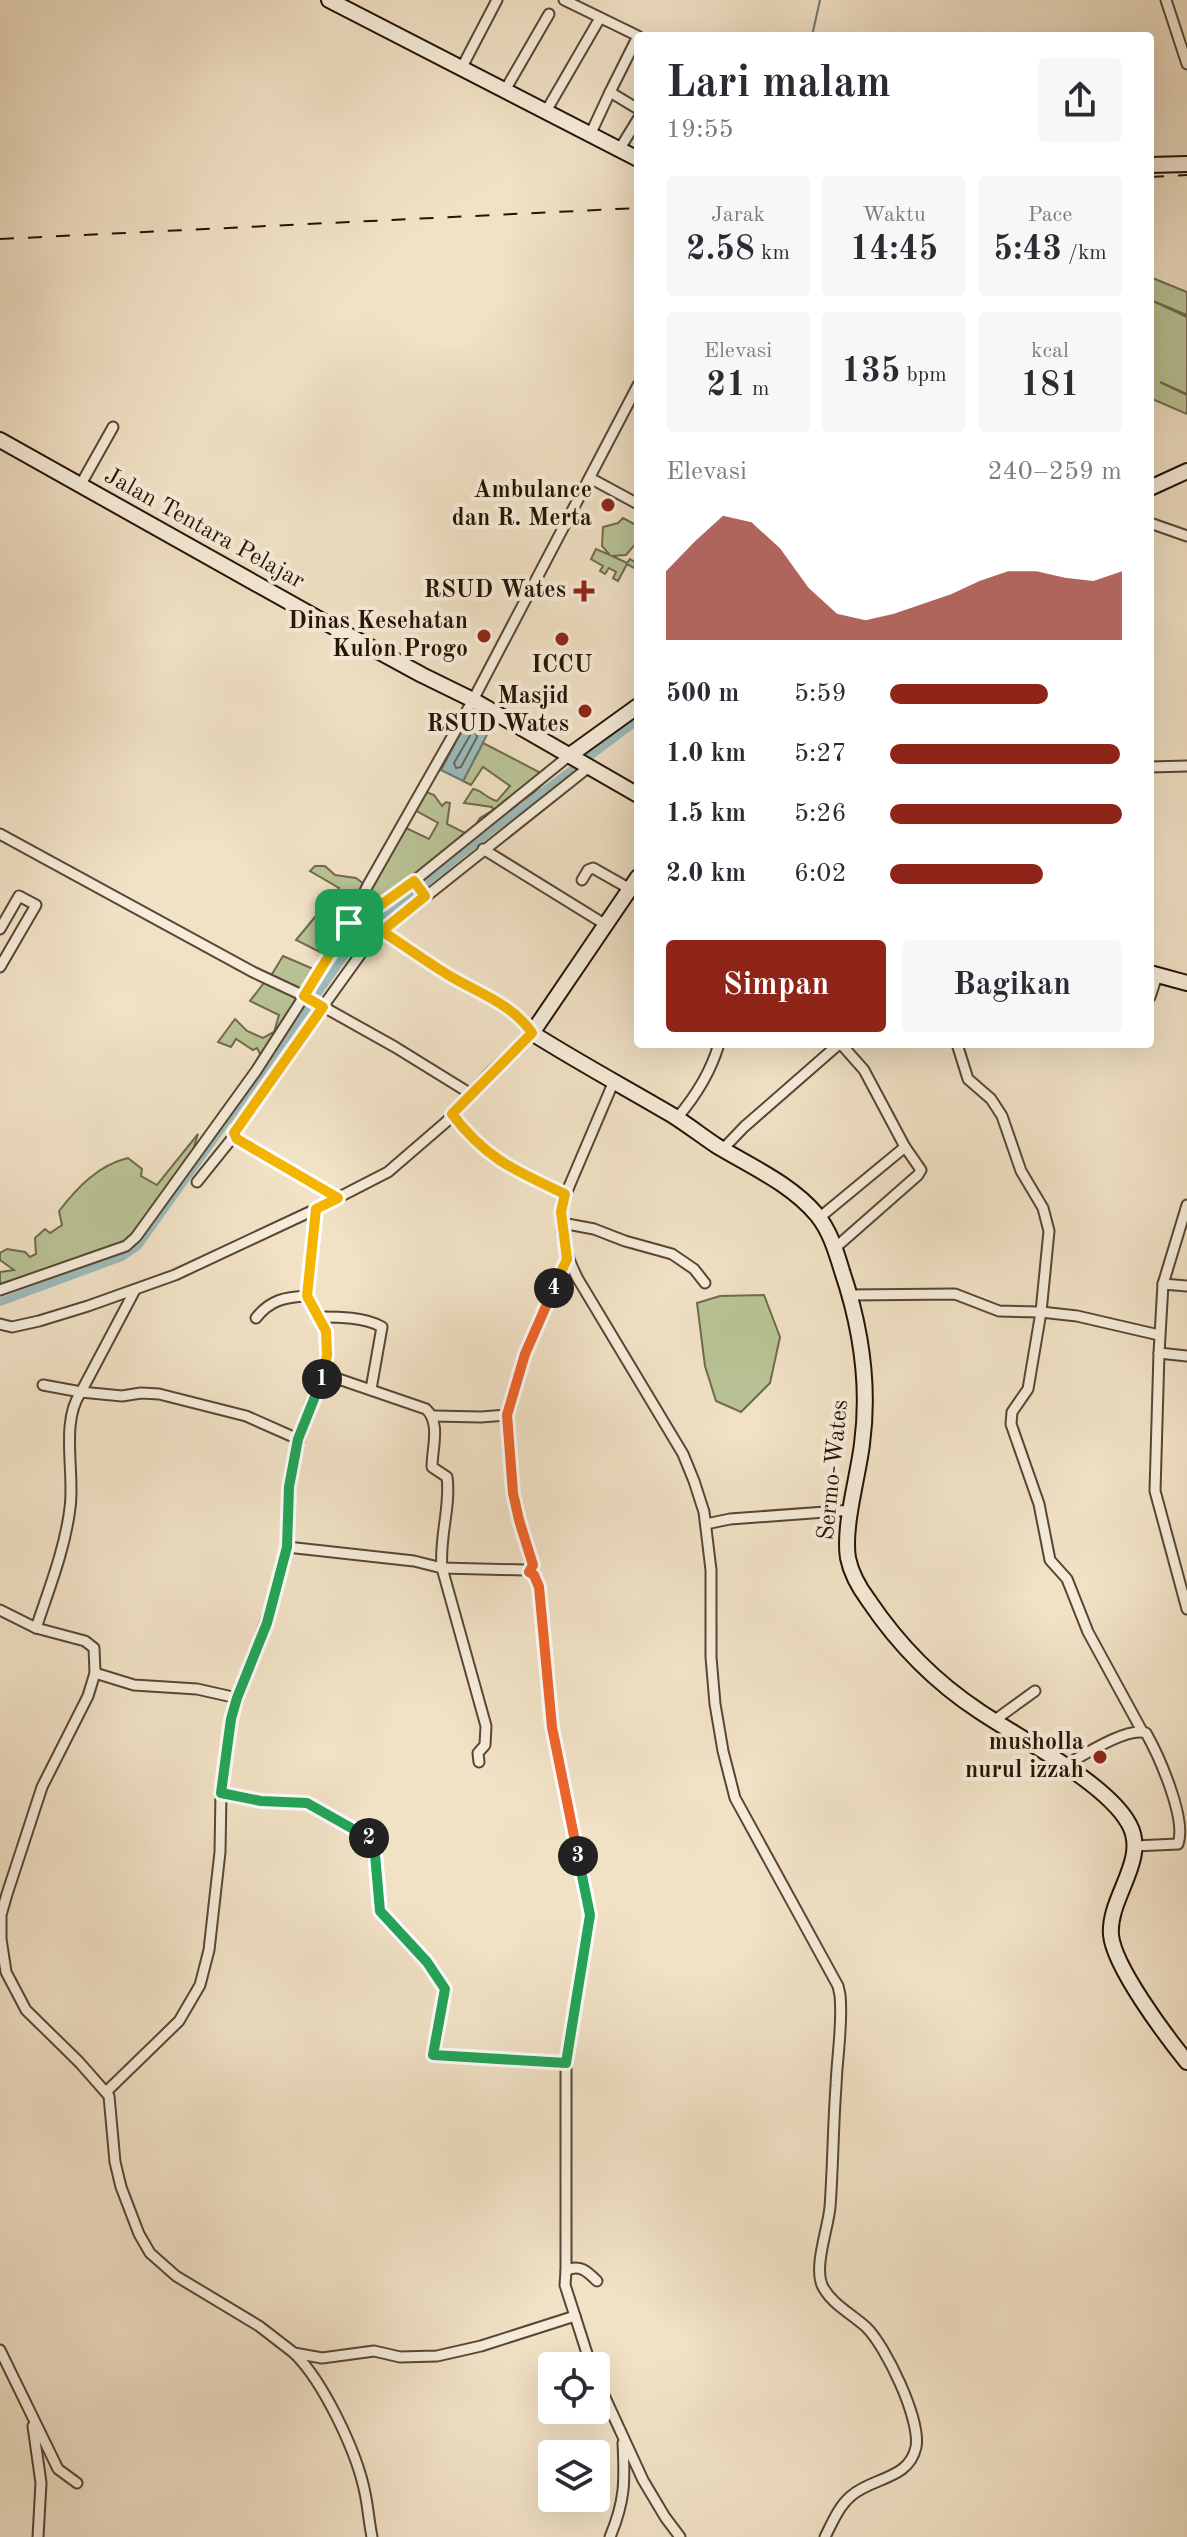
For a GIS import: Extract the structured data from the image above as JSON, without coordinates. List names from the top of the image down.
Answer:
{
  "streets": {
    "main road": ["Jalan Tentara Pelajar", "Sermo-Wates"]
  },
  "places": {
    "other": [
      "Ambulance dan R. Merta",
      "Dinas Kesehatan Kulon Progo",
      "ICCU",
      "Masjid RSUD Wates",
      "musholla nurul izzah"
    ],
    "health": ["RSUD Wates"]
  },
  "page": {
    "heading": ["Lari malam", "19:55"],
    "stats": [
      ["Jarak", "2.58 km"],
      ["Waktu", "14:45"],
      ["Pace", "5:43 /km"],
      ["Elevasi", "21 m"],
      ["135 bpm"],
      ["kcal", "181"]
    ],
    "chart": ["Elevasi", "240–259 m"],
    "list": [
      {
        "name": "500 m",
        "note": "5:59"
      },
      {
        "name": "1.0 km",
        "note": "5:27"
      },
      {
        "name": "1.5 km",
        "note": "5:26"
      },
      {
        "name": "2.0 km",
        "note": "6:02"
      }
    ],
    "buttons": ["Simpan", "Bagikan"],
    "pins": [
      "4",
      "1",
      "2",
      "3"
    ]
  }
}
